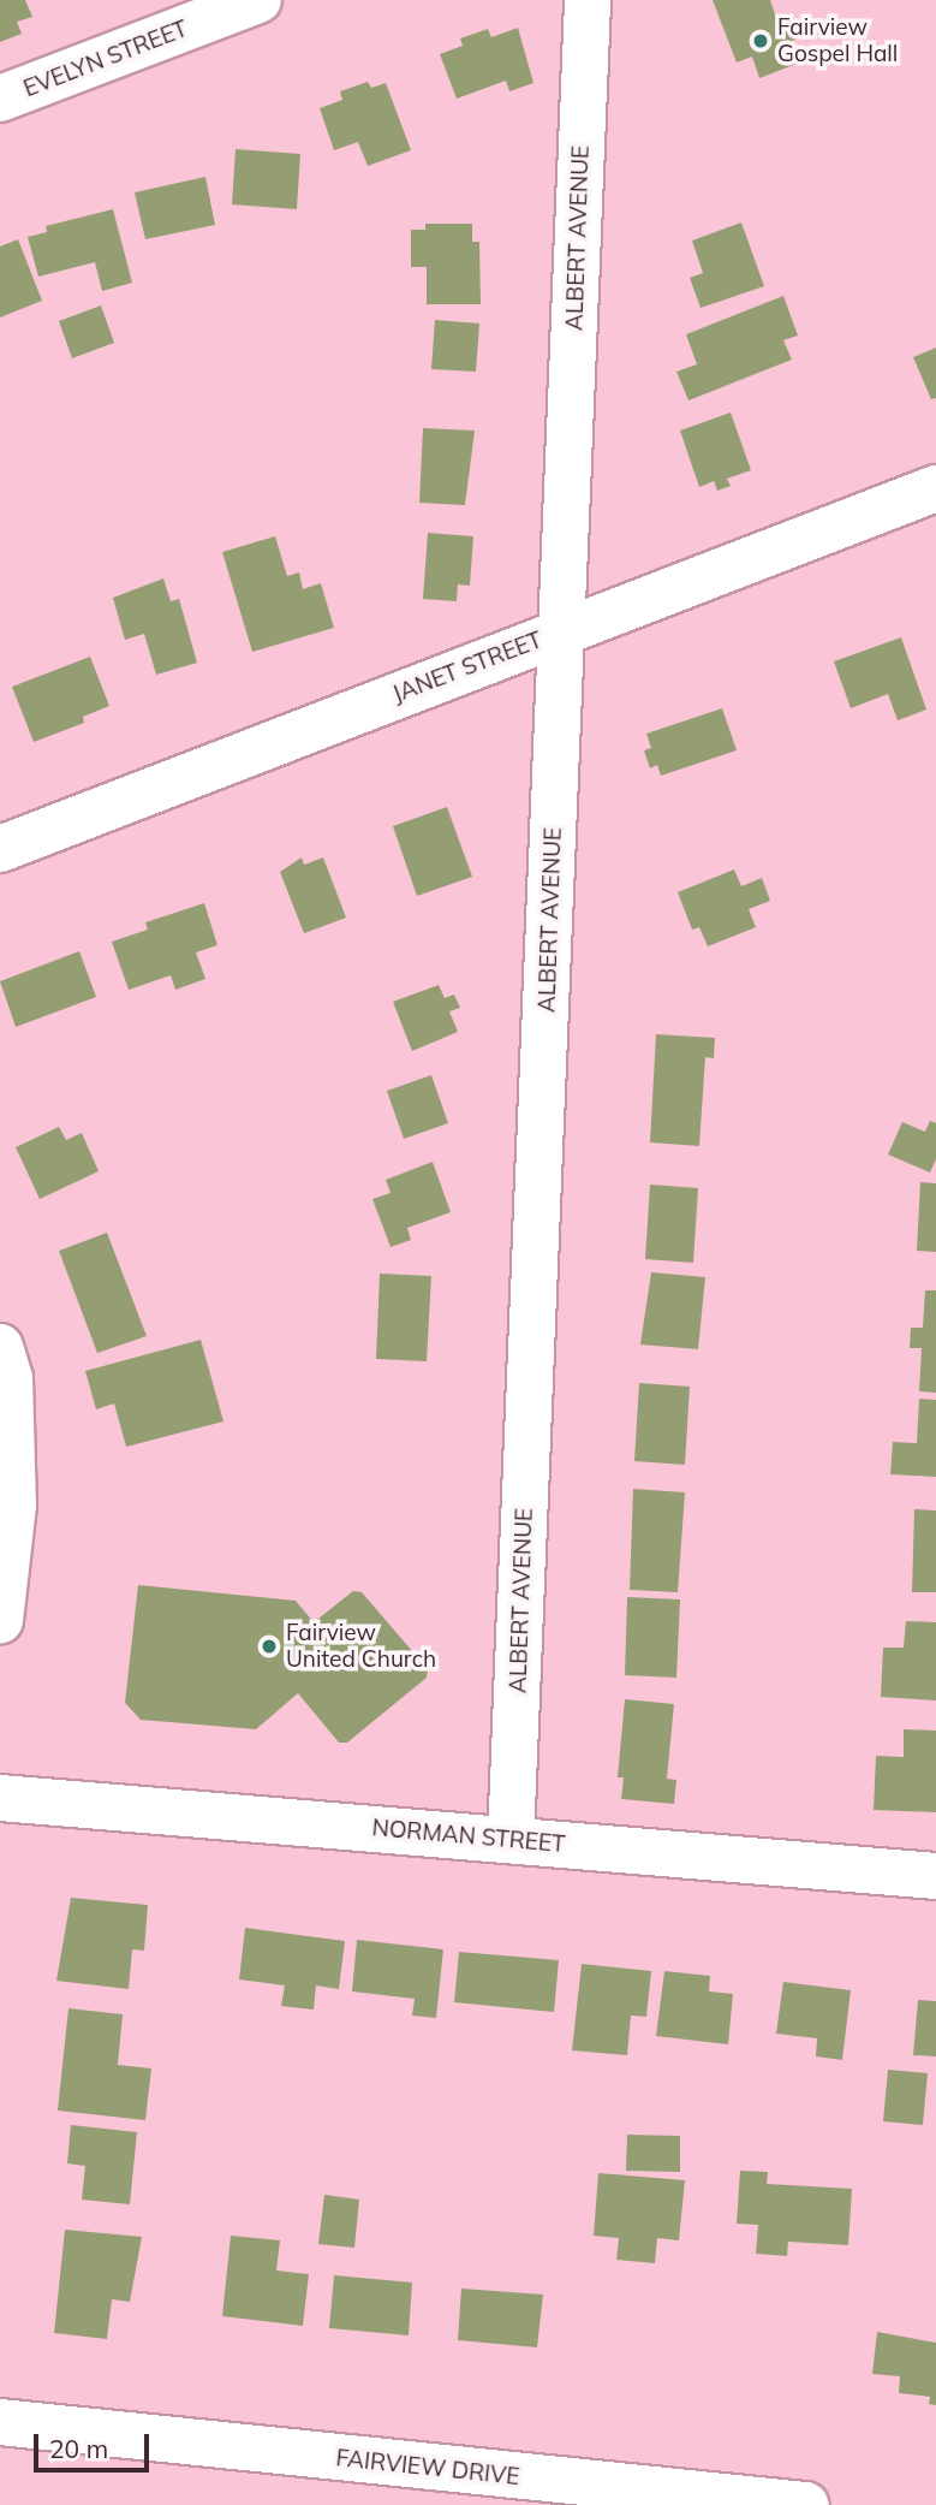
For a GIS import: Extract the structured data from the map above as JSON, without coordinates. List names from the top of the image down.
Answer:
{
  "streets": {
    "street": [
      "EVELYN STREET",
      "ALBERT AVENUE",
      "JANET STREET",
      "NORMAN STREET",
      "FAIRVIEW DRIVE"
    ]
  },
  "crossings": [
    ["ALBERT AVENUE", "JANET STREET"],
    ["ALBERT AVENUE", "NORMAN STREET"]
  ],
  "places": ["Fairview Gospel Hall", "Fairview United Church"],
  "scale_bar": "20 m"
}
